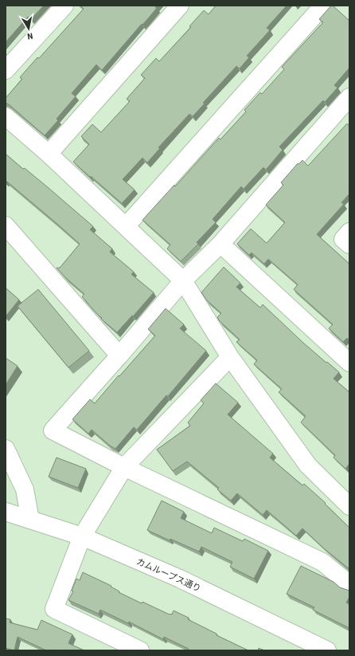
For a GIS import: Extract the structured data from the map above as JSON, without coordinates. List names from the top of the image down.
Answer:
{
  "streets": {
    "street": ["カムループス通り"]
  },
  "north": "bottom"
}
